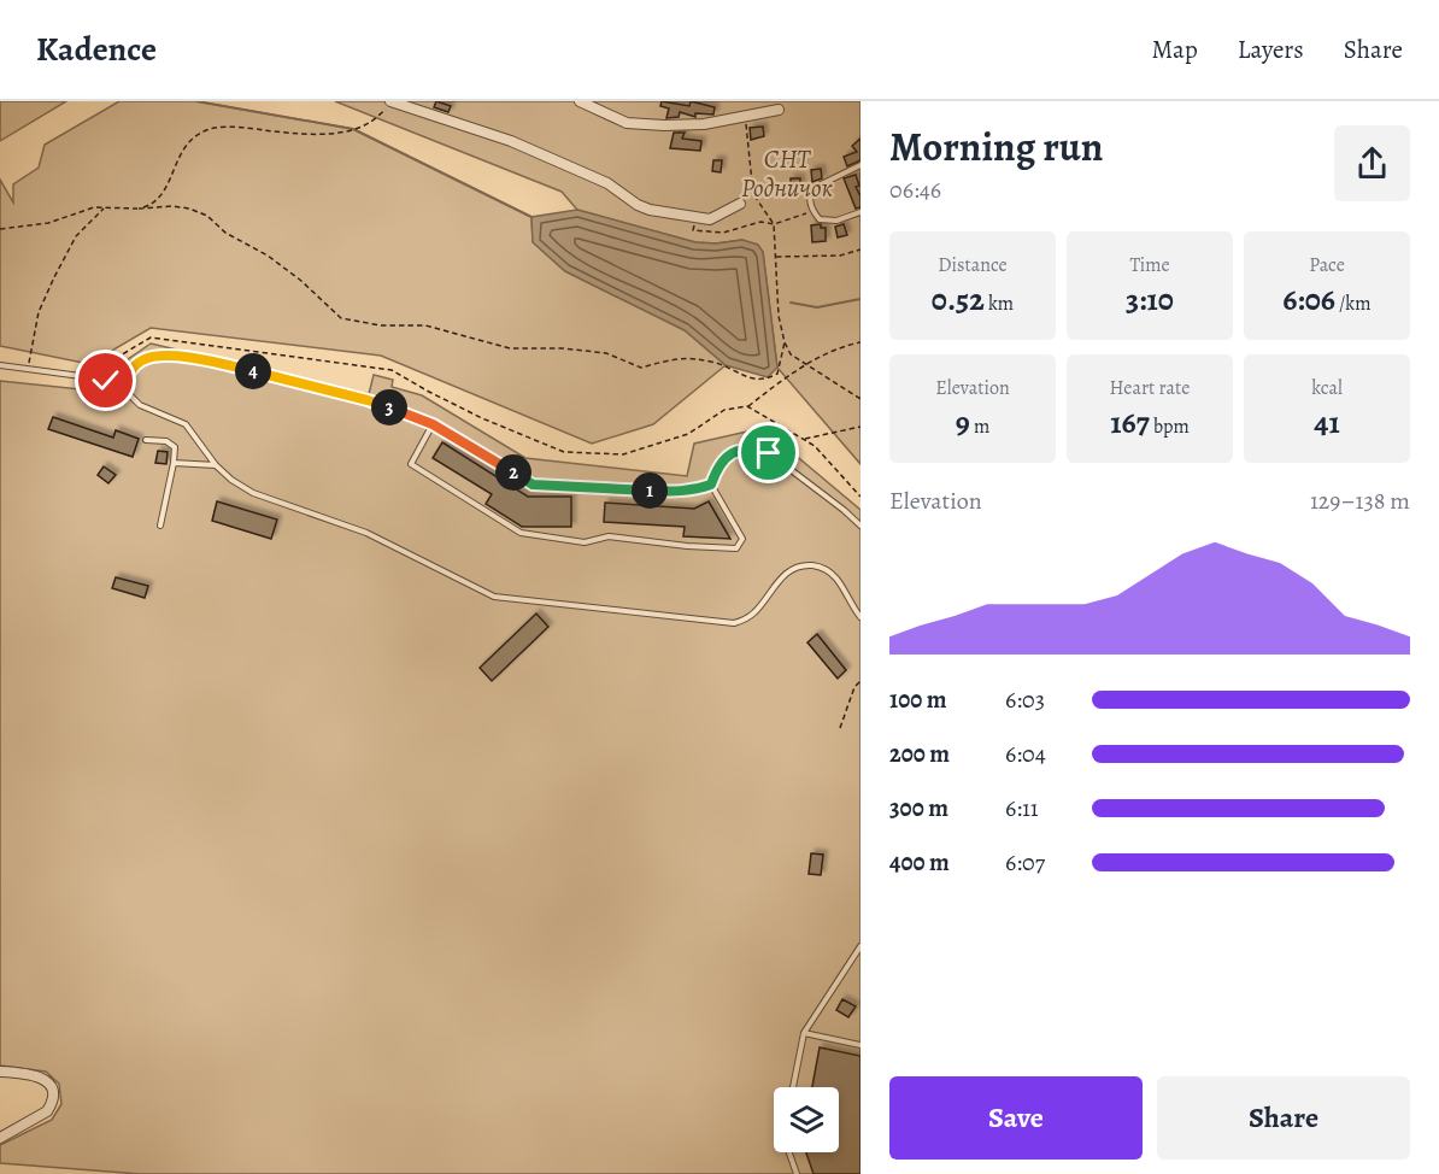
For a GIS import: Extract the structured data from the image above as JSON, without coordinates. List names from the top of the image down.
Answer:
{
  "parks": ["СНТ Родничок"],
  "page": {
    "header": "Kadence",
    "nav": ["Map", "Layers", "Share"],
    "heading": ["Morning run", "06:46"],
    "stats": [
      ["Distance", "0.52 km"],
      ["Time", "3:10"],
      ["Pace", "6:06 /km"],
      ["Elevation", "9 m"],
      ["Heart rate", "167 bpm"],
      ["kcal", "41"]
    ],
    "pins": [
      "4",
      "3",
      "2",
      "1"
    ],
    "chart": ["Elevation", "129–138 m"],
    "list": [
      {
        "name": "100 m",
        "note": "6:03"
      },
      {
        "name": "200 m",
        "note": "6:04"
      },
      {
        "name": "300 m",
        "note": "6:11"
      },
      {
        "name": "400 m",
        "note": "6:07"
      }
    ],
    "buttons": ["Save", "Share"]
  }
}
